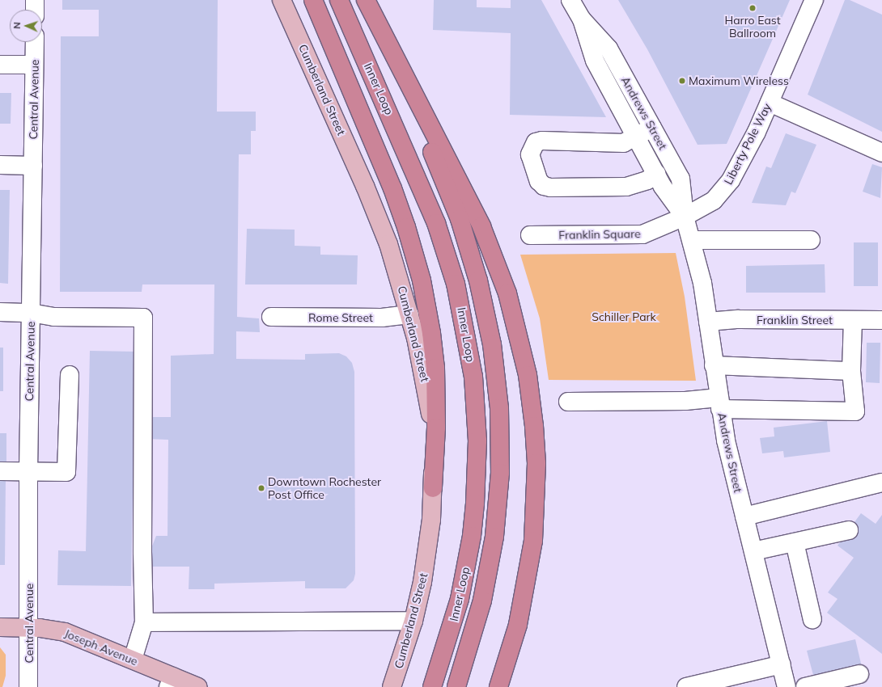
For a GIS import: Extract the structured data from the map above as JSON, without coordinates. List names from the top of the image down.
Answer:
{
  "streets": {
    "highway": ["Inner Loop"],
    "main road": ["Cumberland Street", "Joseph Avenue"],
    "street": [
      "Central Avenue",
      "Andrews Street",
      "Liberty Pole Way",
      "Franklin Square",
      "Rome Street",
      "Franklin Street"
    ]
  },
  "crossings": [
    ["Cumberland Street", "Rome Street"],
    ["Central Avenue", "Joseph Avenue"],
    ["Andrews Street", "Liberty Pole Way"],
    ["Andrews Street", "Franklin Square"],
    ["Andrews Street", "Franklin Street"],
    ["Liberty Pole Way", "Franklin Square"]
  ],
  "parks": ["Schiller Park"],
  "places": ["Harro East Ballroom", "Maximum Wireless", "Downtown Rochester Post Office"],
  "north": "left"
}
